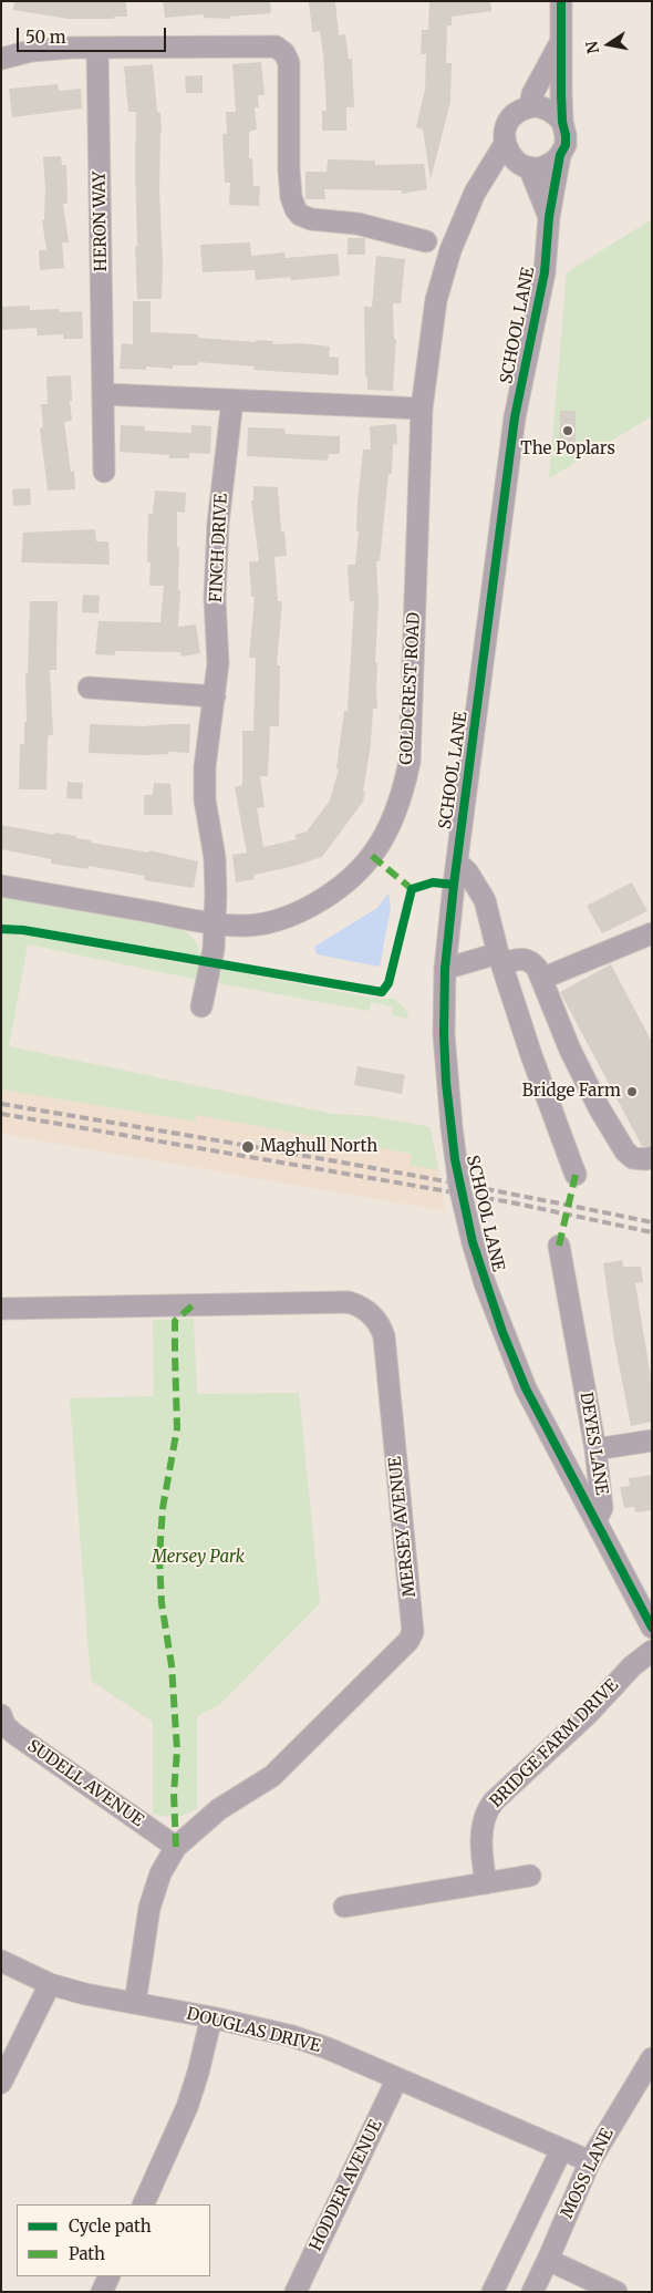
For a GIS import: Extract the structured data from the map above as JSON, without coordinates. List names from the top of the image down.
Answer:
{
  "streets": {
    "street": [
      "HERON WAY",
      "SCHOOL LANE",
      "FINCH DRIVE",
      "GOLDCREST ROAD",
      "DEYES LANE",
      "MERSEY AVENUE",
      "BRIDGE FARM DRIVE",
      "SUDELL AVENUE",
      "DOUGLAS DRIVE",
      "MOSS LANE",
      "HODDER AVENUE"
    ]
  },
  "crossings": [
    ["SCHOOL LANE", "GOLDCREST ROAD"],
    ["SCHOOL LANE", "DEYES LANE"],
    ["FINCH DRIVE", "GOLDCREST ROAD"],
    ["MERSEY AVENUE", "SUDELL AVENUE"],
    ["MERSEY AVENUE", "DOUGLAS DRIVE"],
    ["DOUGLAS DRIVE", "MOSS LANE"],
    ["DOUGLAS DRIVE", "HODDER AVENUE"]
  ],
  "parks": ["Mersey Park"],
  "places": ["The Poplars", "Bridge Farm", "Maghull North"],
  "legend": ["Cycle path", "Path"],
  "scale_bar": "50 m",
  "north": "left"
}
